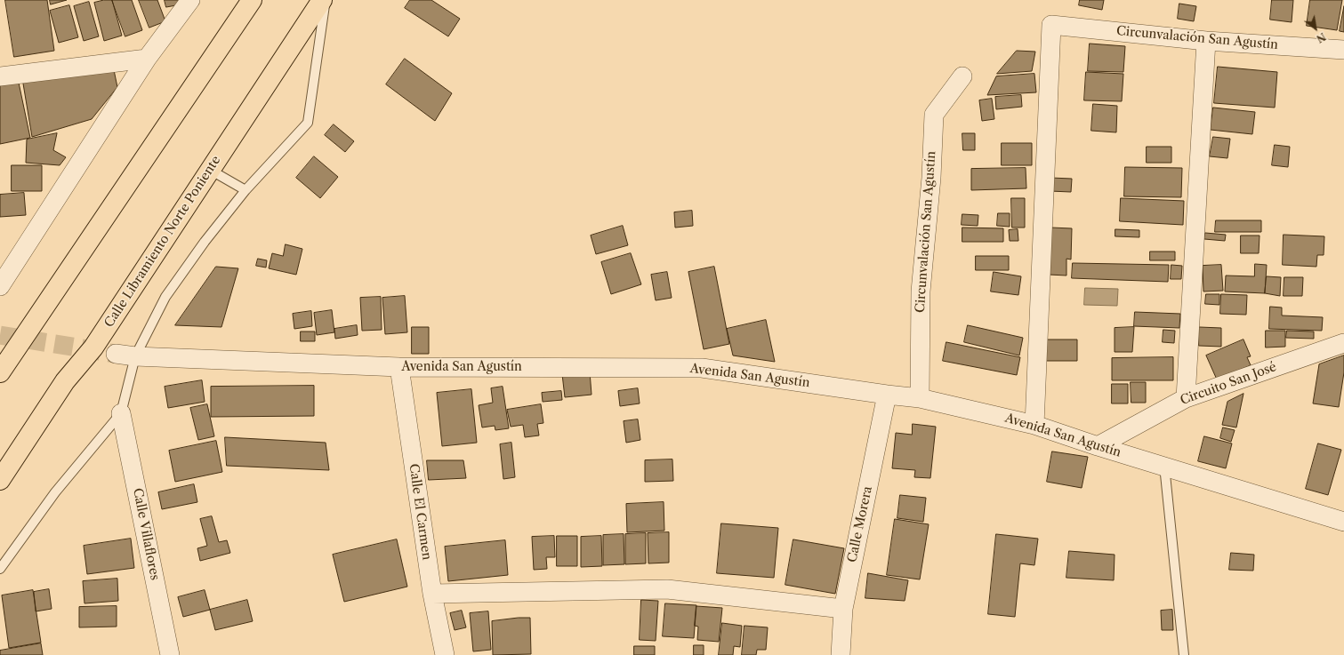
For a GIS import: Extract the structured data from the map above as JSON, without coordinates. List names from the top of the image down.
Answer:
{
  "streets": {
    "highway": ["Calle Libramiento Norte Poniente"],
    "street": [
      "Circunvalación San Agustín",
      "Avenida San Agustín",
      "Circuito San José",
      "Calle El Carmen",
      "Calle Morera",
      "Calle Villaflores"
    ]
  },
  "crossings": [
    ["Circunvalación San Agustín", "Avenida San Agustín"],
    ["Avenida San Agustín", "Circuito San José"],
    ["Avenida San Agustín", "Calle El Carmen"],
    ["Avenida San Agustín", "Calle Morera"]
  ],
  "north": "bottom right"
}
